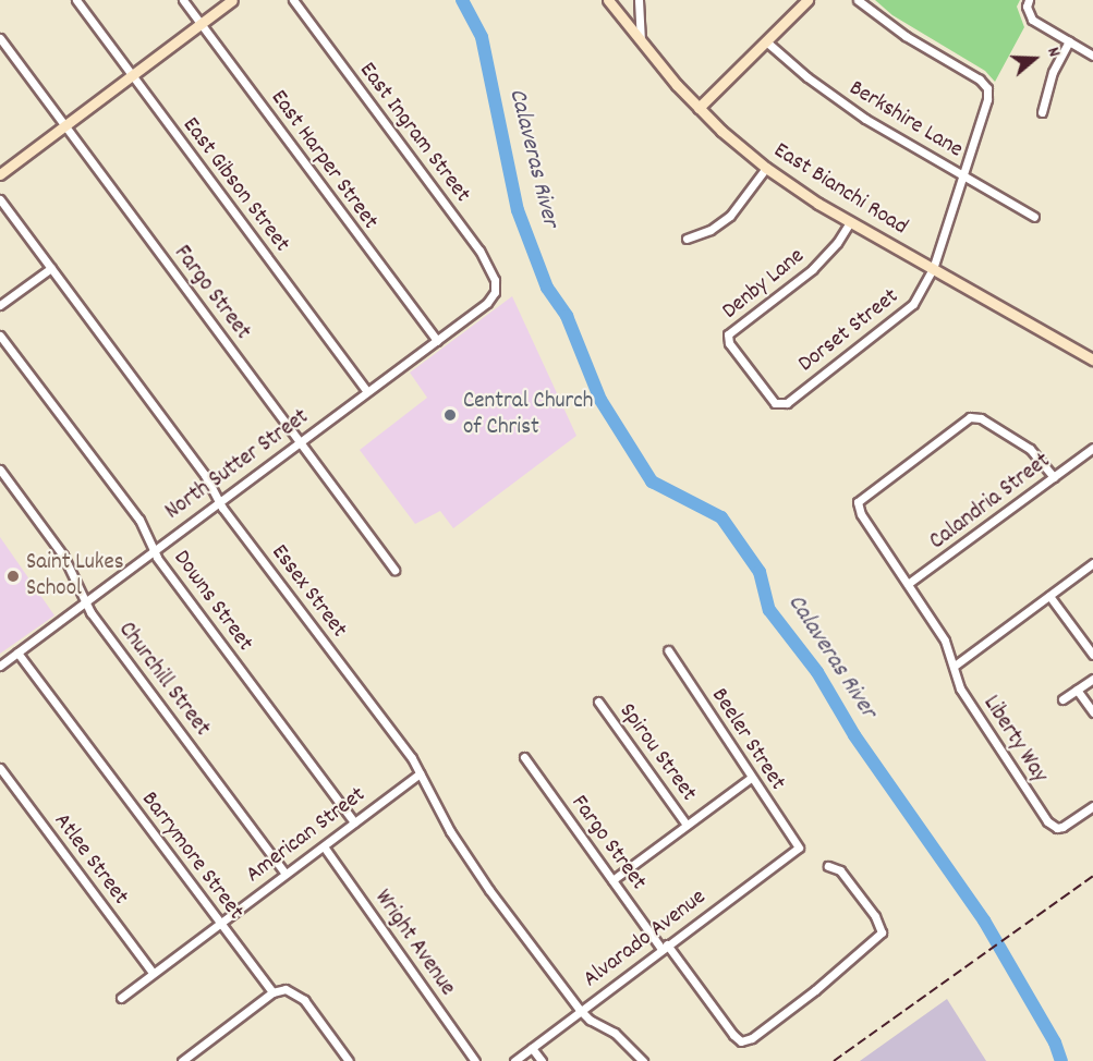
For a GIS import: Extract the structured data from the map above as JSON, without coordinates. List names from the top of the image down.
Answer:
{
  "streets": {
    "street": [
      "Berkshire Lane",
      "East Ingram Street",
      "East Harper Street",
      "East Gibson Street",
      "East Bianchi Road",
      "Denby Lane",
      "Fargo Street",
      "Dorset Street",
      "North Sutter Street",
      "Calandria Street",
      "Essex Street",
      "Downs Street",
      "Churchill Street",
      "Beeler Street",
      "Liberty Way",
      "Spirou Street",
      "American Street",
      "Barrymore Street",
      "Atlee Street",
      "Alvarado Avenue",
      "Wright Avenue"
    ]
  },
  "crossings": [
    ["Berkshire Lane", "Dorset Street"],
    ["East Ingram Street", "North Sutter Street"],
    ["East Harper Street", "North Sutter Street"],
    ["East Gibson Street", "North Sutter Street"],
    ["East Bianchi Road", "Denby Lane"],
    ["East Bianchi Road", "Dorset Street"],
    ["Denby Lane", "Dorset Street"],
    ["Fargo Street", "North Sutter Street"],
    ["Fargo Street", "Alvarado Avenue"],
    ["North Sutter Street", "Essex Street"],
    ["North Sutter Street", "Downs Street"],
    ["North Sutter Street", "Churchill Street"],
    ["North Sutter Street", "Barrymore Street"],
    ["Calandria Street", "Liberty Way"],
    ["Essex Street", "American Street"],
    ["Essex Street", "Alvarado Avenue"],
    ["Downs Street", "American Street"],
    ["Churchill Street", "American Street"],
    ["Beeler Street", "Alvarado Avenue"],
    ["American Street", "Barrymore Street"],
    ["American Street", "Atlee Street"],
    ["American Street", "Wright Avenue"]
  ],
  "water": ["Calaveras River"],
  "places": ["Central Church of Christ", "Saint Lukes School"],
  "north": "right"
}
